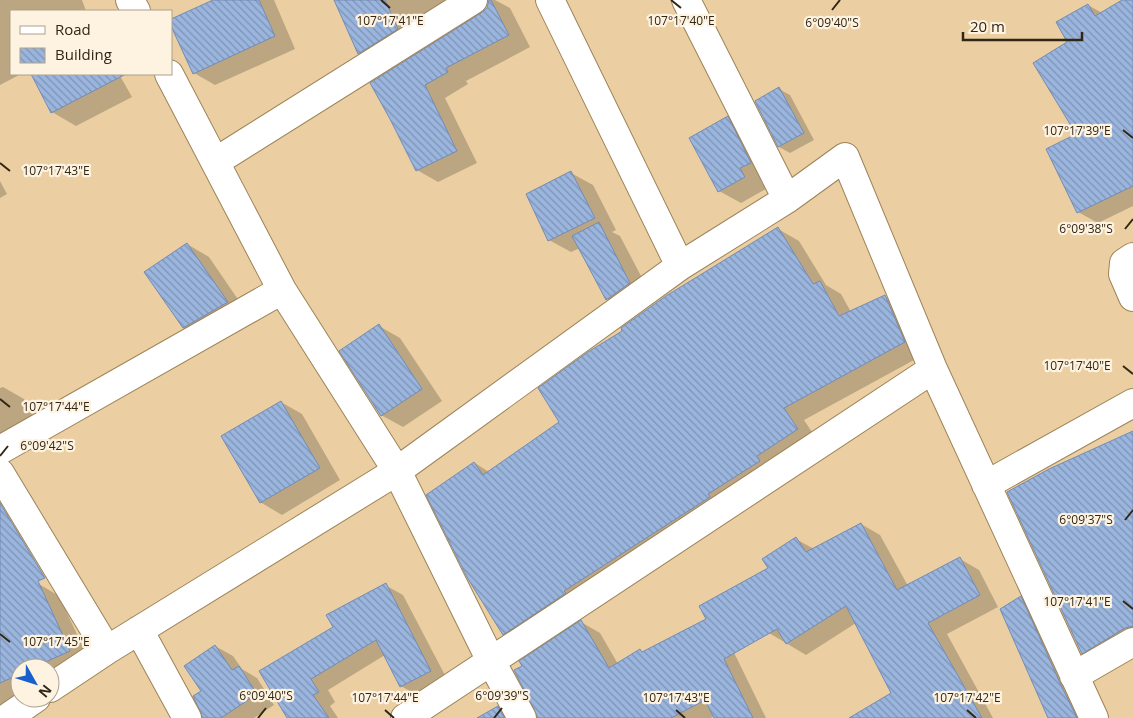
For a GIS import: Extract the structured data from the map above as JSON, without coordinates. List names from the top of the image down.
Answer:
{
  "legend": ["Road", "Building"],
  "scale_bar": "20 m",
  "north": "bottom right",
  "coordinates": [
    "107°17'41\"E",
    "107°17'40\"E",
    "6°09'40\"S",
    "107°17'39\"E",
    "107°17'43\"E",
    "6°09'38\"S",
    "107°17'44\"E",
    "6°09'42\"S",
    "6°09'37\"S",
    "107°17'45\"E",
    "6°09'39\"S",
    "107°17'42\"E"
  ]
}
